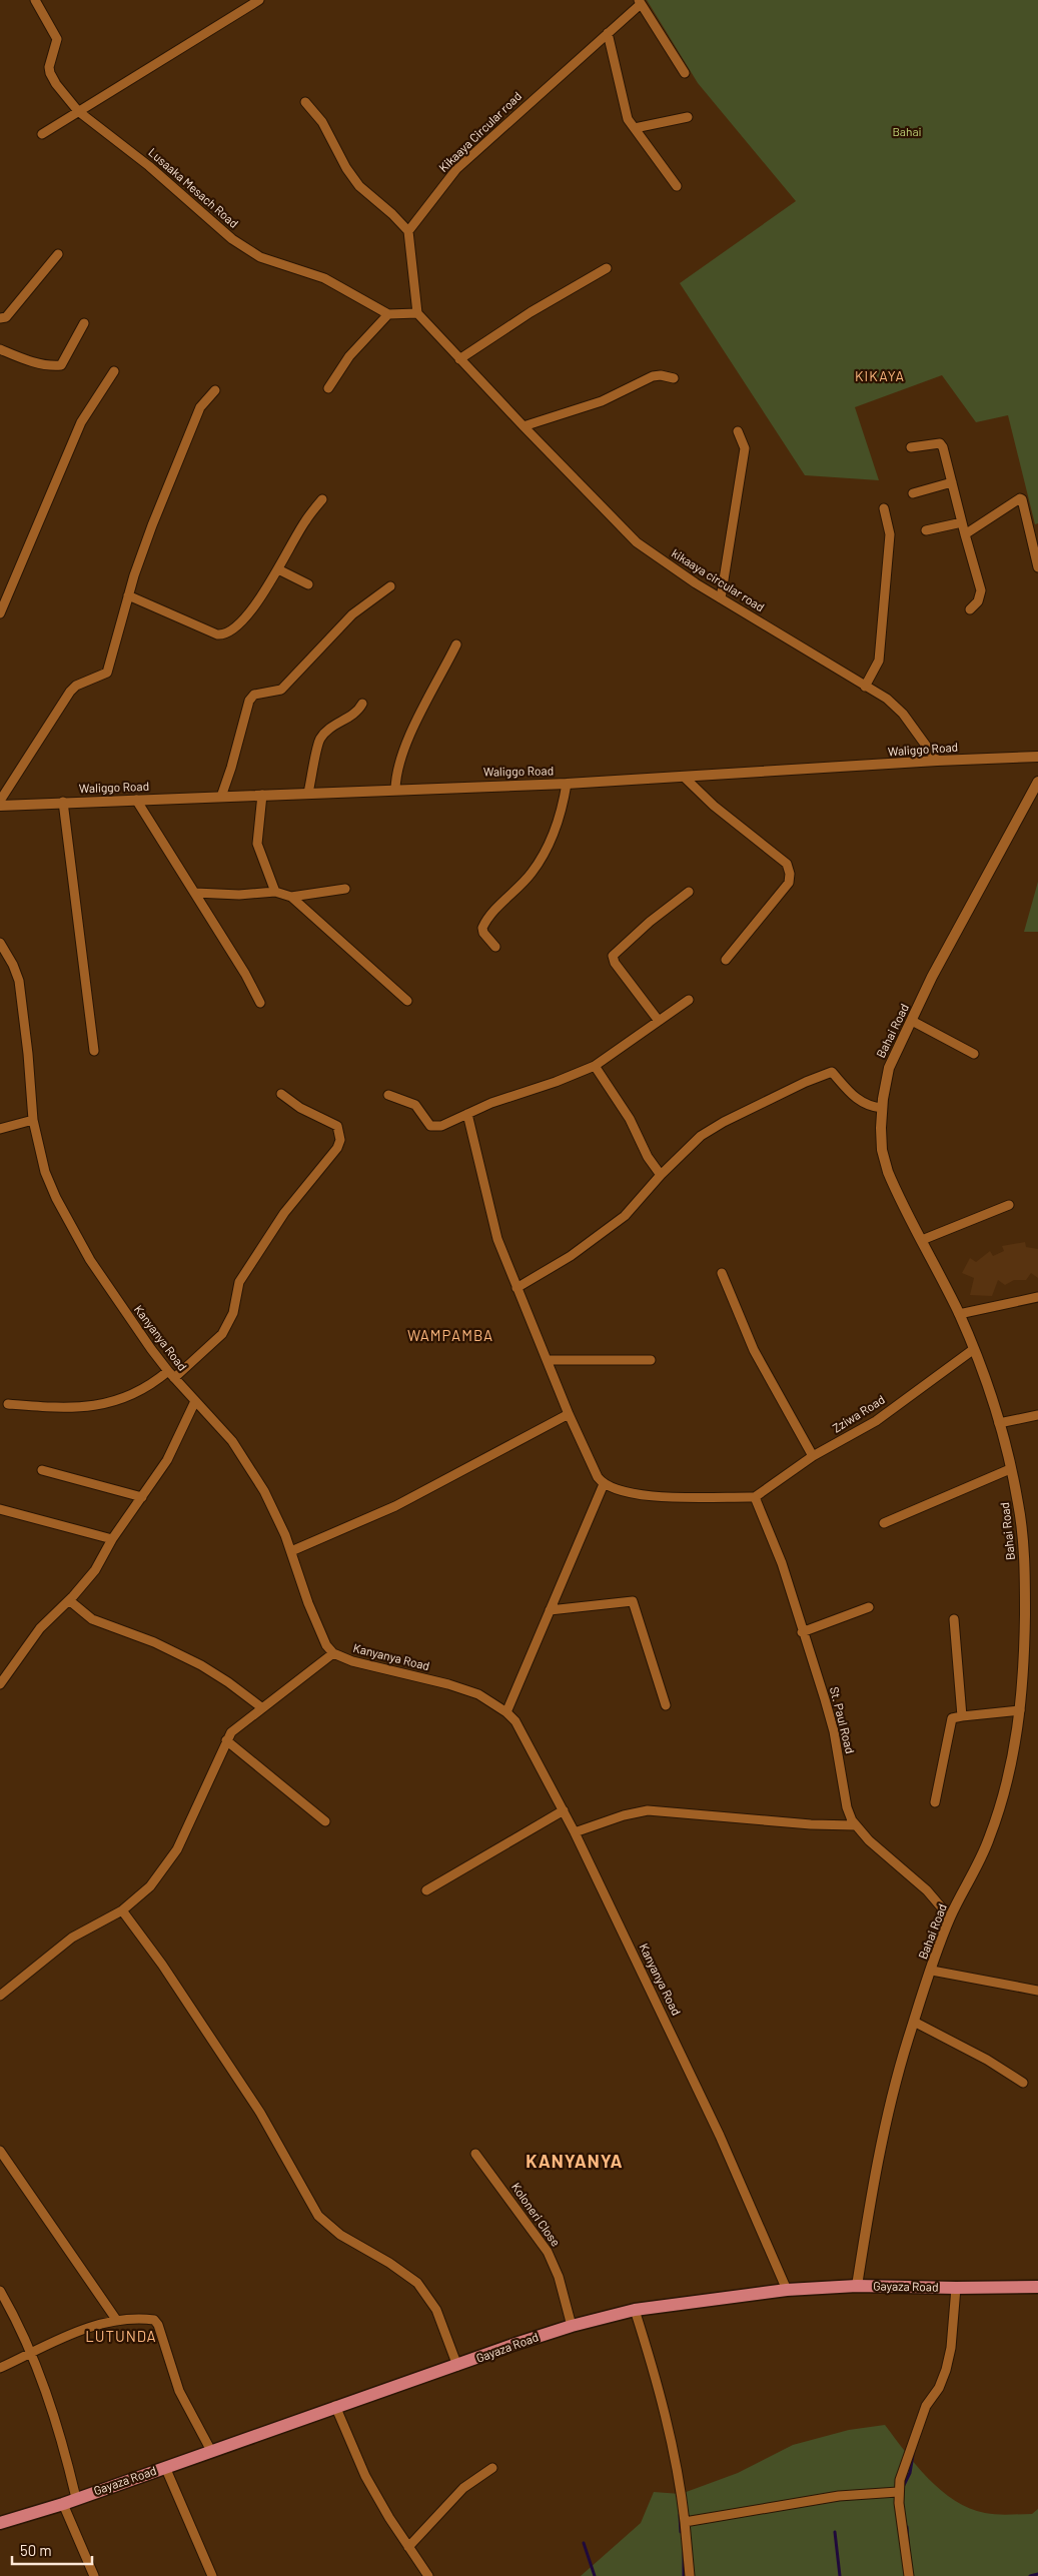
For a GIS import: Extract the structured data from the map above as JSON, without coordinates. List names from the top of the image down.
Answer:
{
  "streets": {
    "main road": ["Gayaza Road"],
    "street": [
      "Kikaaya Circular road",
      "Lusaaka Mesach Road",
      "kikaaya circular road",
      "Waliggo Road",
      "Bahai Road",
      "Kanyanya Road",
      "Zziwa Road",
      "St. Paul Road",
      "Koloneri Close"
    ]
  },
  "crossings": [
    ["kikaaya circular road", "Waliggo Road"],
    ["Bahai Road", "Zziwa Road"],
    ["Bahai Road", "St. Paul Road"],
    ["Bahai Road", "Gayaza Road"],
    ["Kanyanya Road", "Gayaza Road"],
    ["Zziwa Road", "St. Paul Road"],
    ["Koloneri Close", "Gayaza Road"]
  ],
  "districts": [
    "KIKAYA",
    "WAMPAMBA",
    "KANYANYA",
    "LUTUNDA"
  ],
  "parks": ["Bahai"],
  "scale_bar": "50 m"
}
